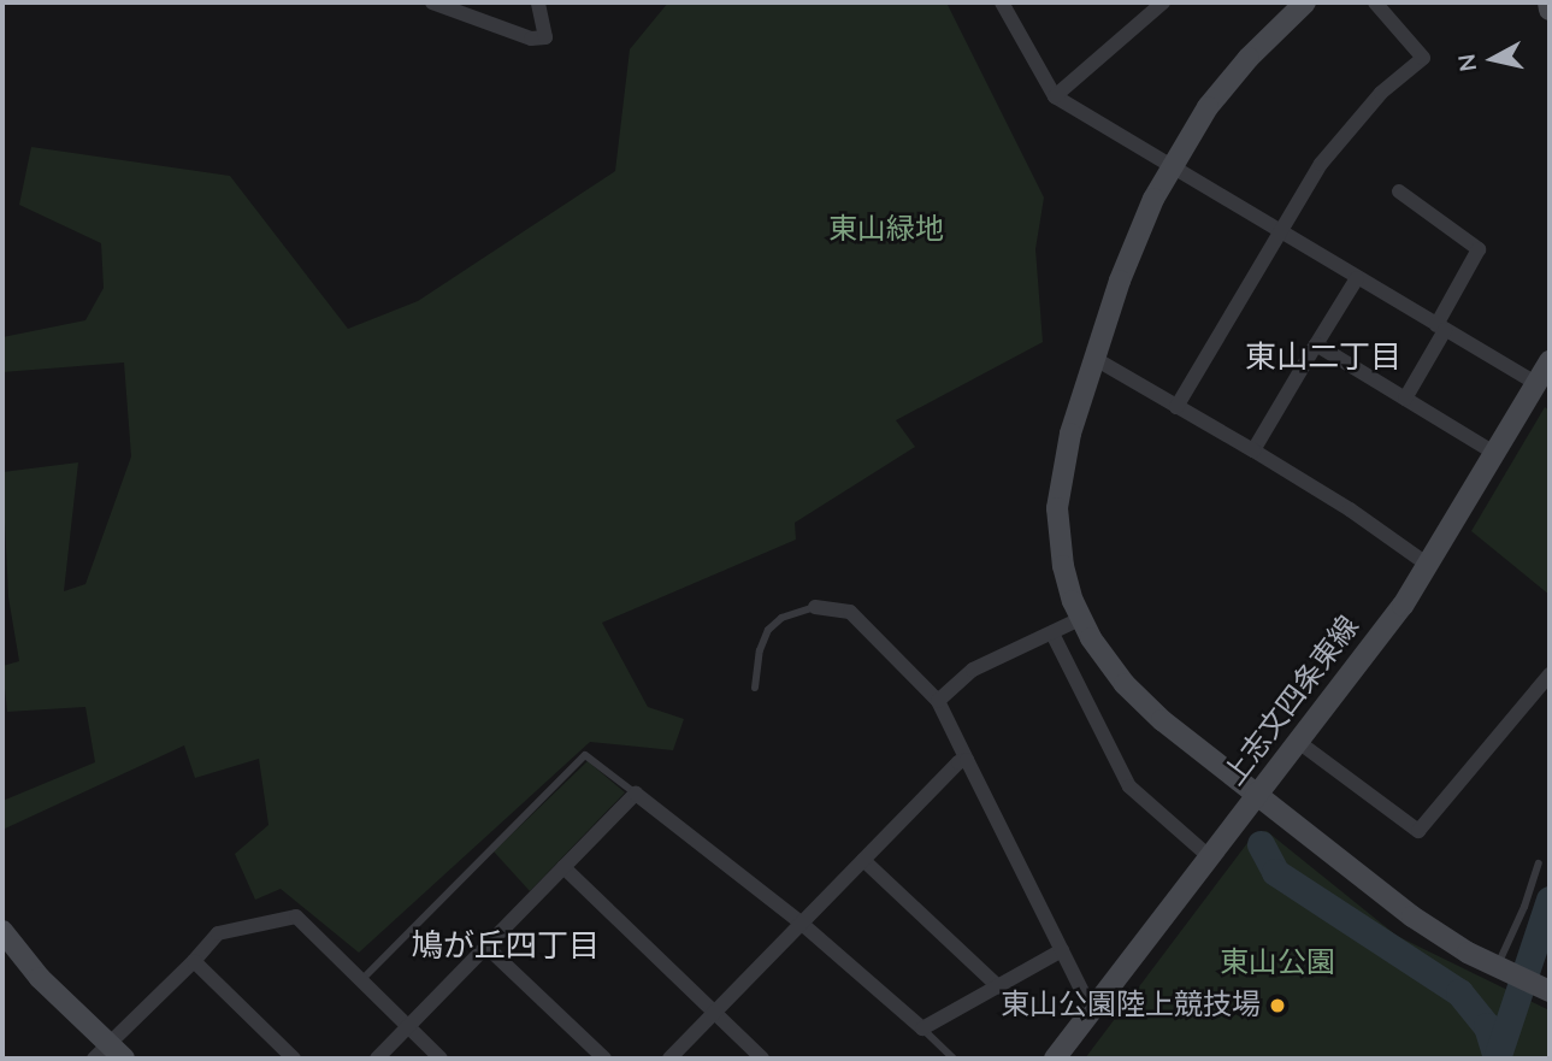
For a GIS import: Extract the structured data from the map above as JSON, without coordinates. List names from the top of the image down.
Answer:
{
  "streets": {
    "street": ["上志文四条東線"]
  },
  "districts": ["東山二丁目", "鳩が丘四丁目"],
  "parks": ["東山緑地", "東山公園"],
  "places": ["東山公園陸上競技場"],
  "north": "left"
}
